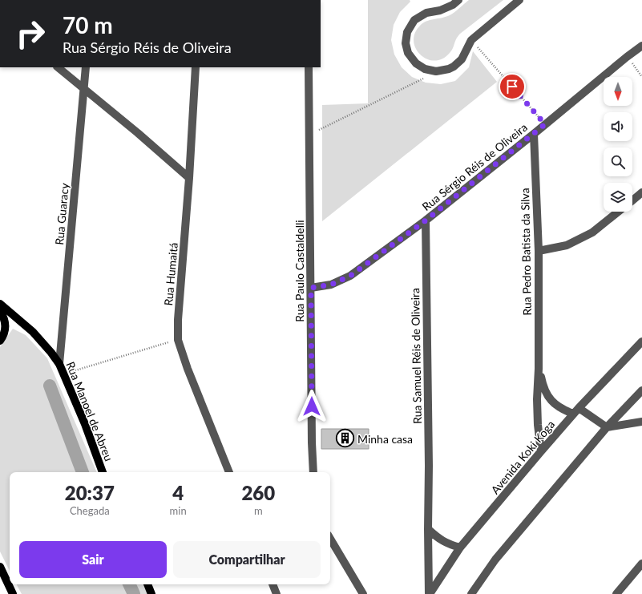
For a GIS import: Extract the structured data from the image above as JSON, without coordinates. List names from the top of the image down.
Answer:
{
  "streets": {
    "main road": ["Rua Manoel de Abreu"],
    "street": [
      "Rua Sérgio Réis de Oliveira",
      "Rua Guaracy",
      "Rua Pedro Batista da Silva",
      "Rua Paulo Castaldelli",
      "Rua Humaitá",
      "Rua Samuel Réis de Oliveira",
      "Avenida Koki Koga"
    ]
  },
  "crossings": [
    ["Rua Sérgio Réis de Oliveira", "Rua Pedro Batista da Silva"],
    ["Rua Sérgio Réis de Oliveira", "Rua Paulo Castaldelli"],
    ["Rua Sérgio Réis de Oliveira", "Rua Samuel Réis de Oliveira"],
    ["Rua Guaracy", "Rua Manoel de Abreu"],
    ["Rua Pedro Batista da Silva", "Avenida Koki Koga"],
    ["Rua Samuel Réis de Oliveira", "Avenida Koki Koga"]
  ],
  "places": {
    "building": ["Minha casa"]
  },
  "north": "bottom",
  "page": {
    "turn": ["70 m", "Rua Sérgio Réis de Oliveira"],
    "eta": [
      "20:37",
      "Chegada",
      "4",
      "min",
      "260",
      "m"
    ],
    "buttons": ["Sair", "Compartilhar"]
  }
}
